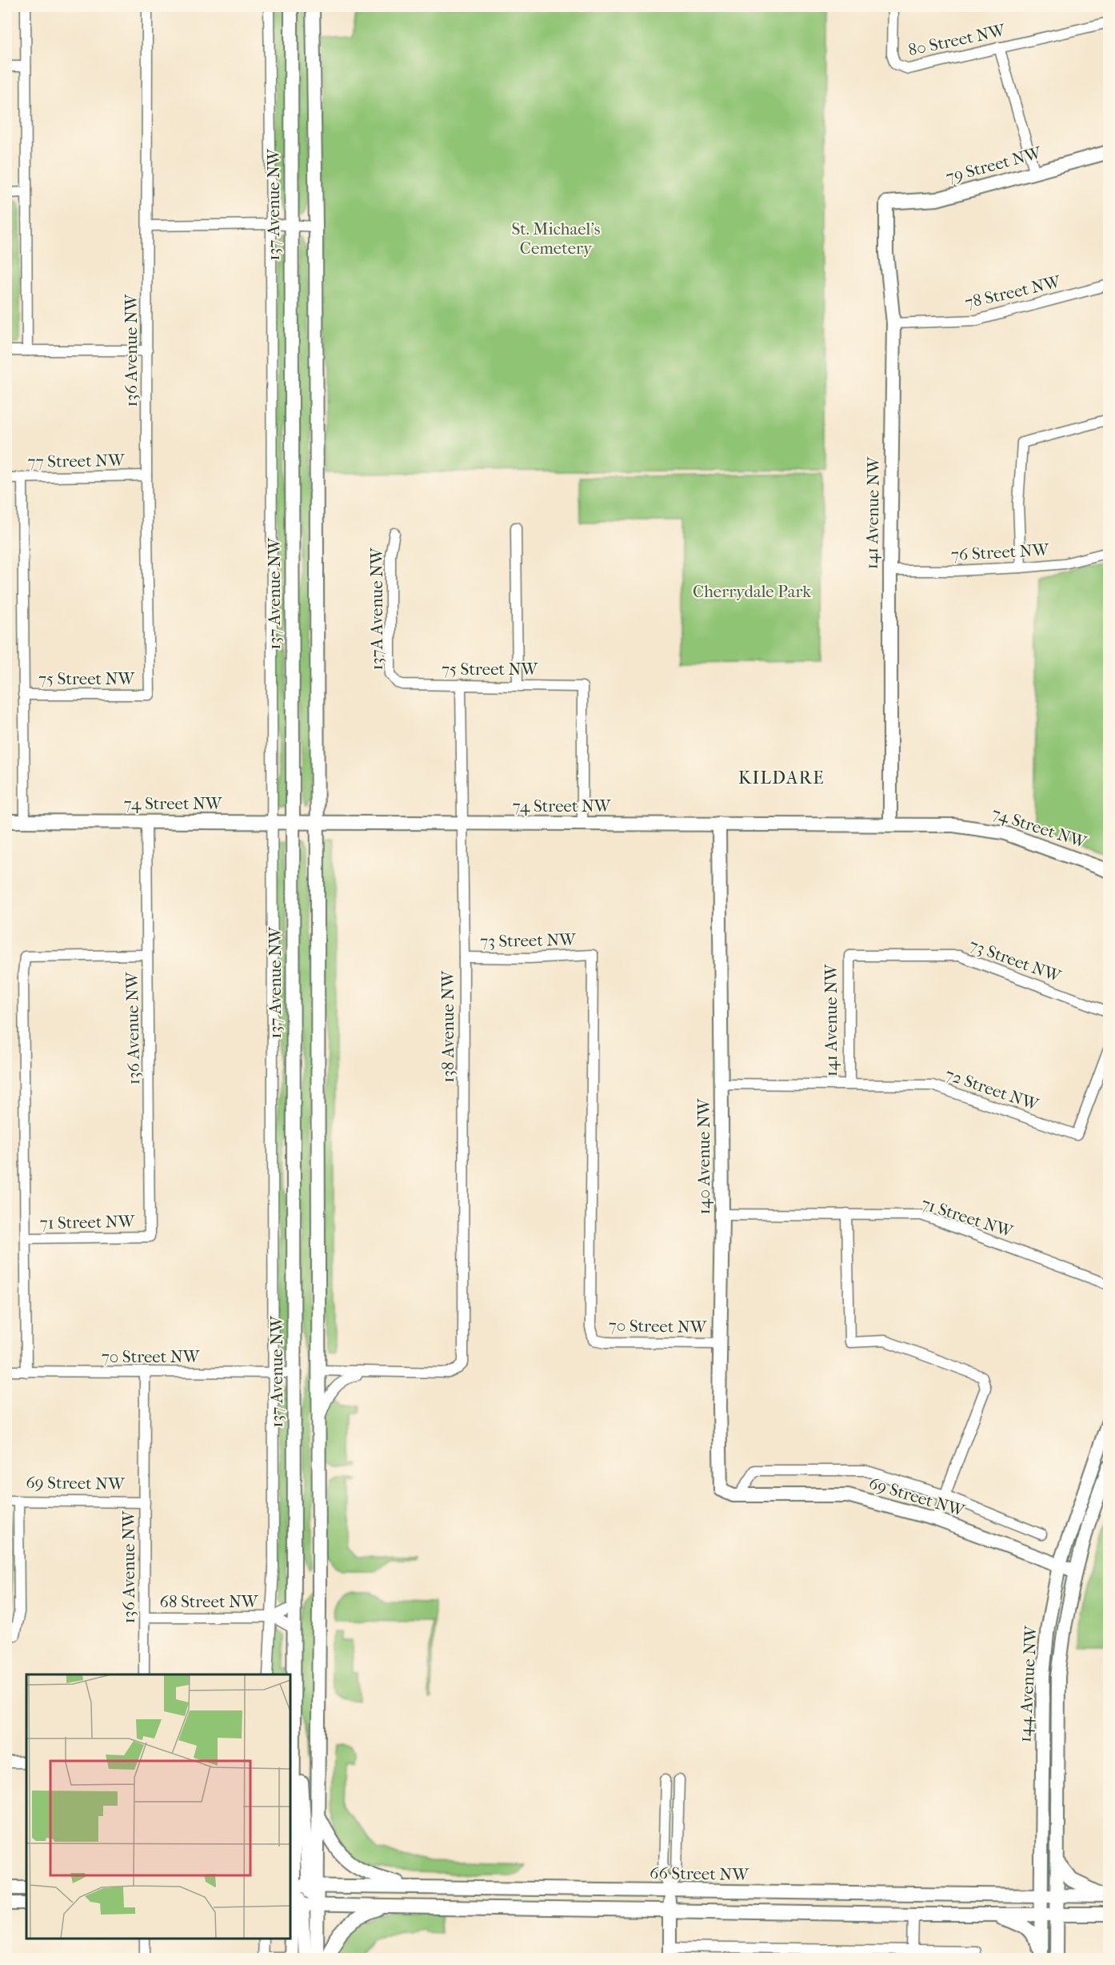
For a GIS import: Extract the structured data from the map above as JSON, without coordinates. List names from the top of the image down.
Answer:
{
  "streets": {
    "main road": [
      "79 Street NW",
      "137 Avenue NW",
      "141 Avenue NW",
      "74 Street NW",
      "140 Avenue NW",
      "69 Street NW",
      "144 Avenue NW",
      "66 Street NW"
    ],
    "street": [
      "80 Street NW",
      "78 Street NW",
      "136 Avenue NW",
      "77 Street NW",
      "76 Street NW",
      "137A Avenue NW",
      "75 Street NW",
      "73 Street NW",
      "138 Avenue NW",
      "72 Street NW",
      "71 Street NW",
      "70 Street NW",
      "68 Street NW"
    ]
  },
  "crossings": [
    ["79 Street NW", "141 Avenue NW"],
    ["137 Avenue NW", "74 Street NW"],
    ["137 Avenue NW", "70 Street NW"],
    ["137 Avenue NW", "68 Street NW"],
    ["137 Avenue NW", "66 Street NW"],
    ["78 Street NW", "141 Avenue NW"],
    ["136 Avenue NW", "77 Street NW"],
    ["136 Avenue NW", "75 Street NW"],
    ["136 Avenue NW", "74 Street NW"],
    ["136 Avenue NW", "71 Street NW"],
    ["136 Avenue NW", "70 Street NW"],
    ["136 Avenue NW", "69 Street NW"],
    ["136 Avenue NW", "68 Street NW"],
    ["141 Avenue NW", "76 Street NW"],
    ["141 Avenue NW", "74 Street NW"],
    ["141 Avenue NW", "73 Street NW"],
    ["141 Avenue NW", "72 Street NW"],
    ["137A Avenue NW", "75 Street NW"],
    ["75 Street NW", "74 Street NW"],
    ["75 Street NW", "138 Avenue NW"],
    ["74 Street NW", "138 Avenue NW"],
    ["74 Street NW", "140 Avenue NW"],
    ["73 Street NW", "138 Avenue NW"],
    ["73 Street NW", "70 Street NW"],
    ["72 Street NW", "140 Avenue NW"],
    ["140 Avenue NW", "71 Street NW"],
    ["140 Avenue NW", "70 Street NW"],
    ["140 Avenue NW", "69 Street NW"],
    ["69 Street NW", "144 Avenue NW"],
    ["144 Avenue NW", "66 Street NW"]
  ],
  "districts": ["KILDARE"],
  "parks": ["St. Michael's Cemetery", "Cherrydale Park"]
}
